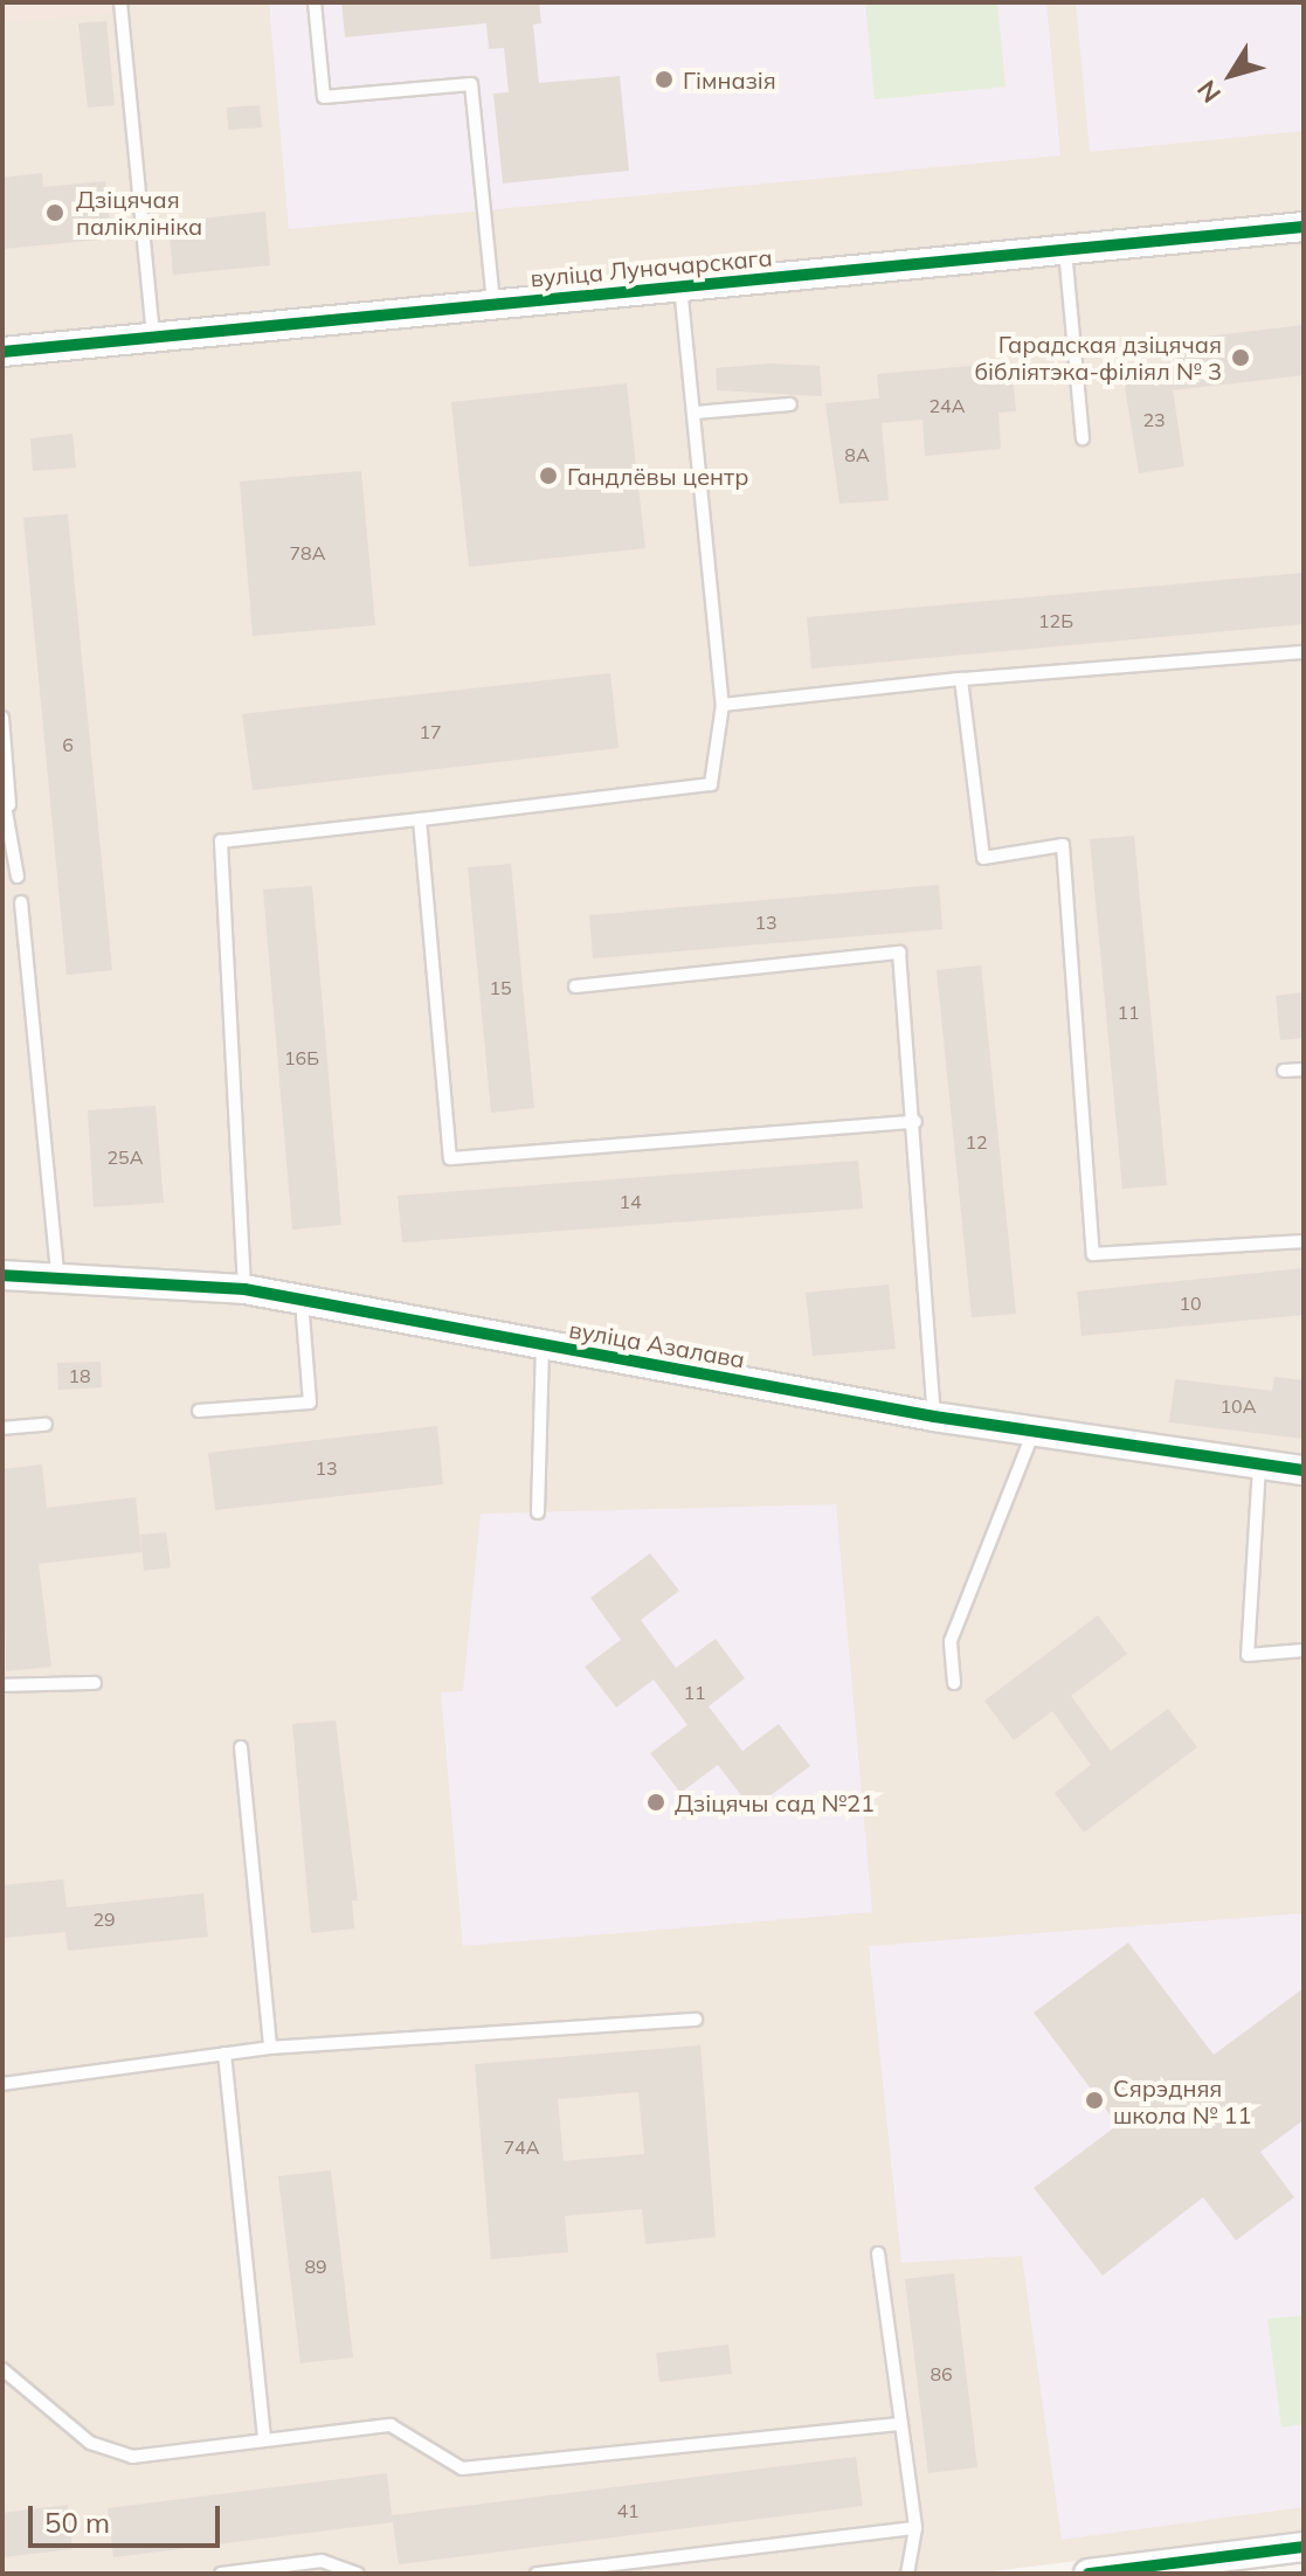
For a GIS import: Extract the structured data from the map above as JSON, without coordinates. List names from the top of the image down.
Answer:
{
  "streets": {
    "street": ["вуліца Луначарскага", "вуліца Азалава"]
  },
  "places": [
    "Гімназія",
    "Дзіцячая паліклініка",
    "Гарадская дзіцячая бібліятэка-філіял № 3",
    "Гандлёвы центр",
    "Дзіцячы сад №21",
    "Сярэдняя школа № 11"
  ],
  "house_numbers": [
    "24А",
    "23",
    "8А",
    "78А",
    "12Б",
    "17",
    "6",
    "13",
    "15",
    "11",
    "16Б",
    "12",
    "25А",
    "14",
    "10",
    "18",
    "10А",
    "13",
    "11",
    "29",
    "74А",
    "89",
    "86",
    "41"
  ],
  "scale_bar": "50 m",
  "north": "bottom left"
}
